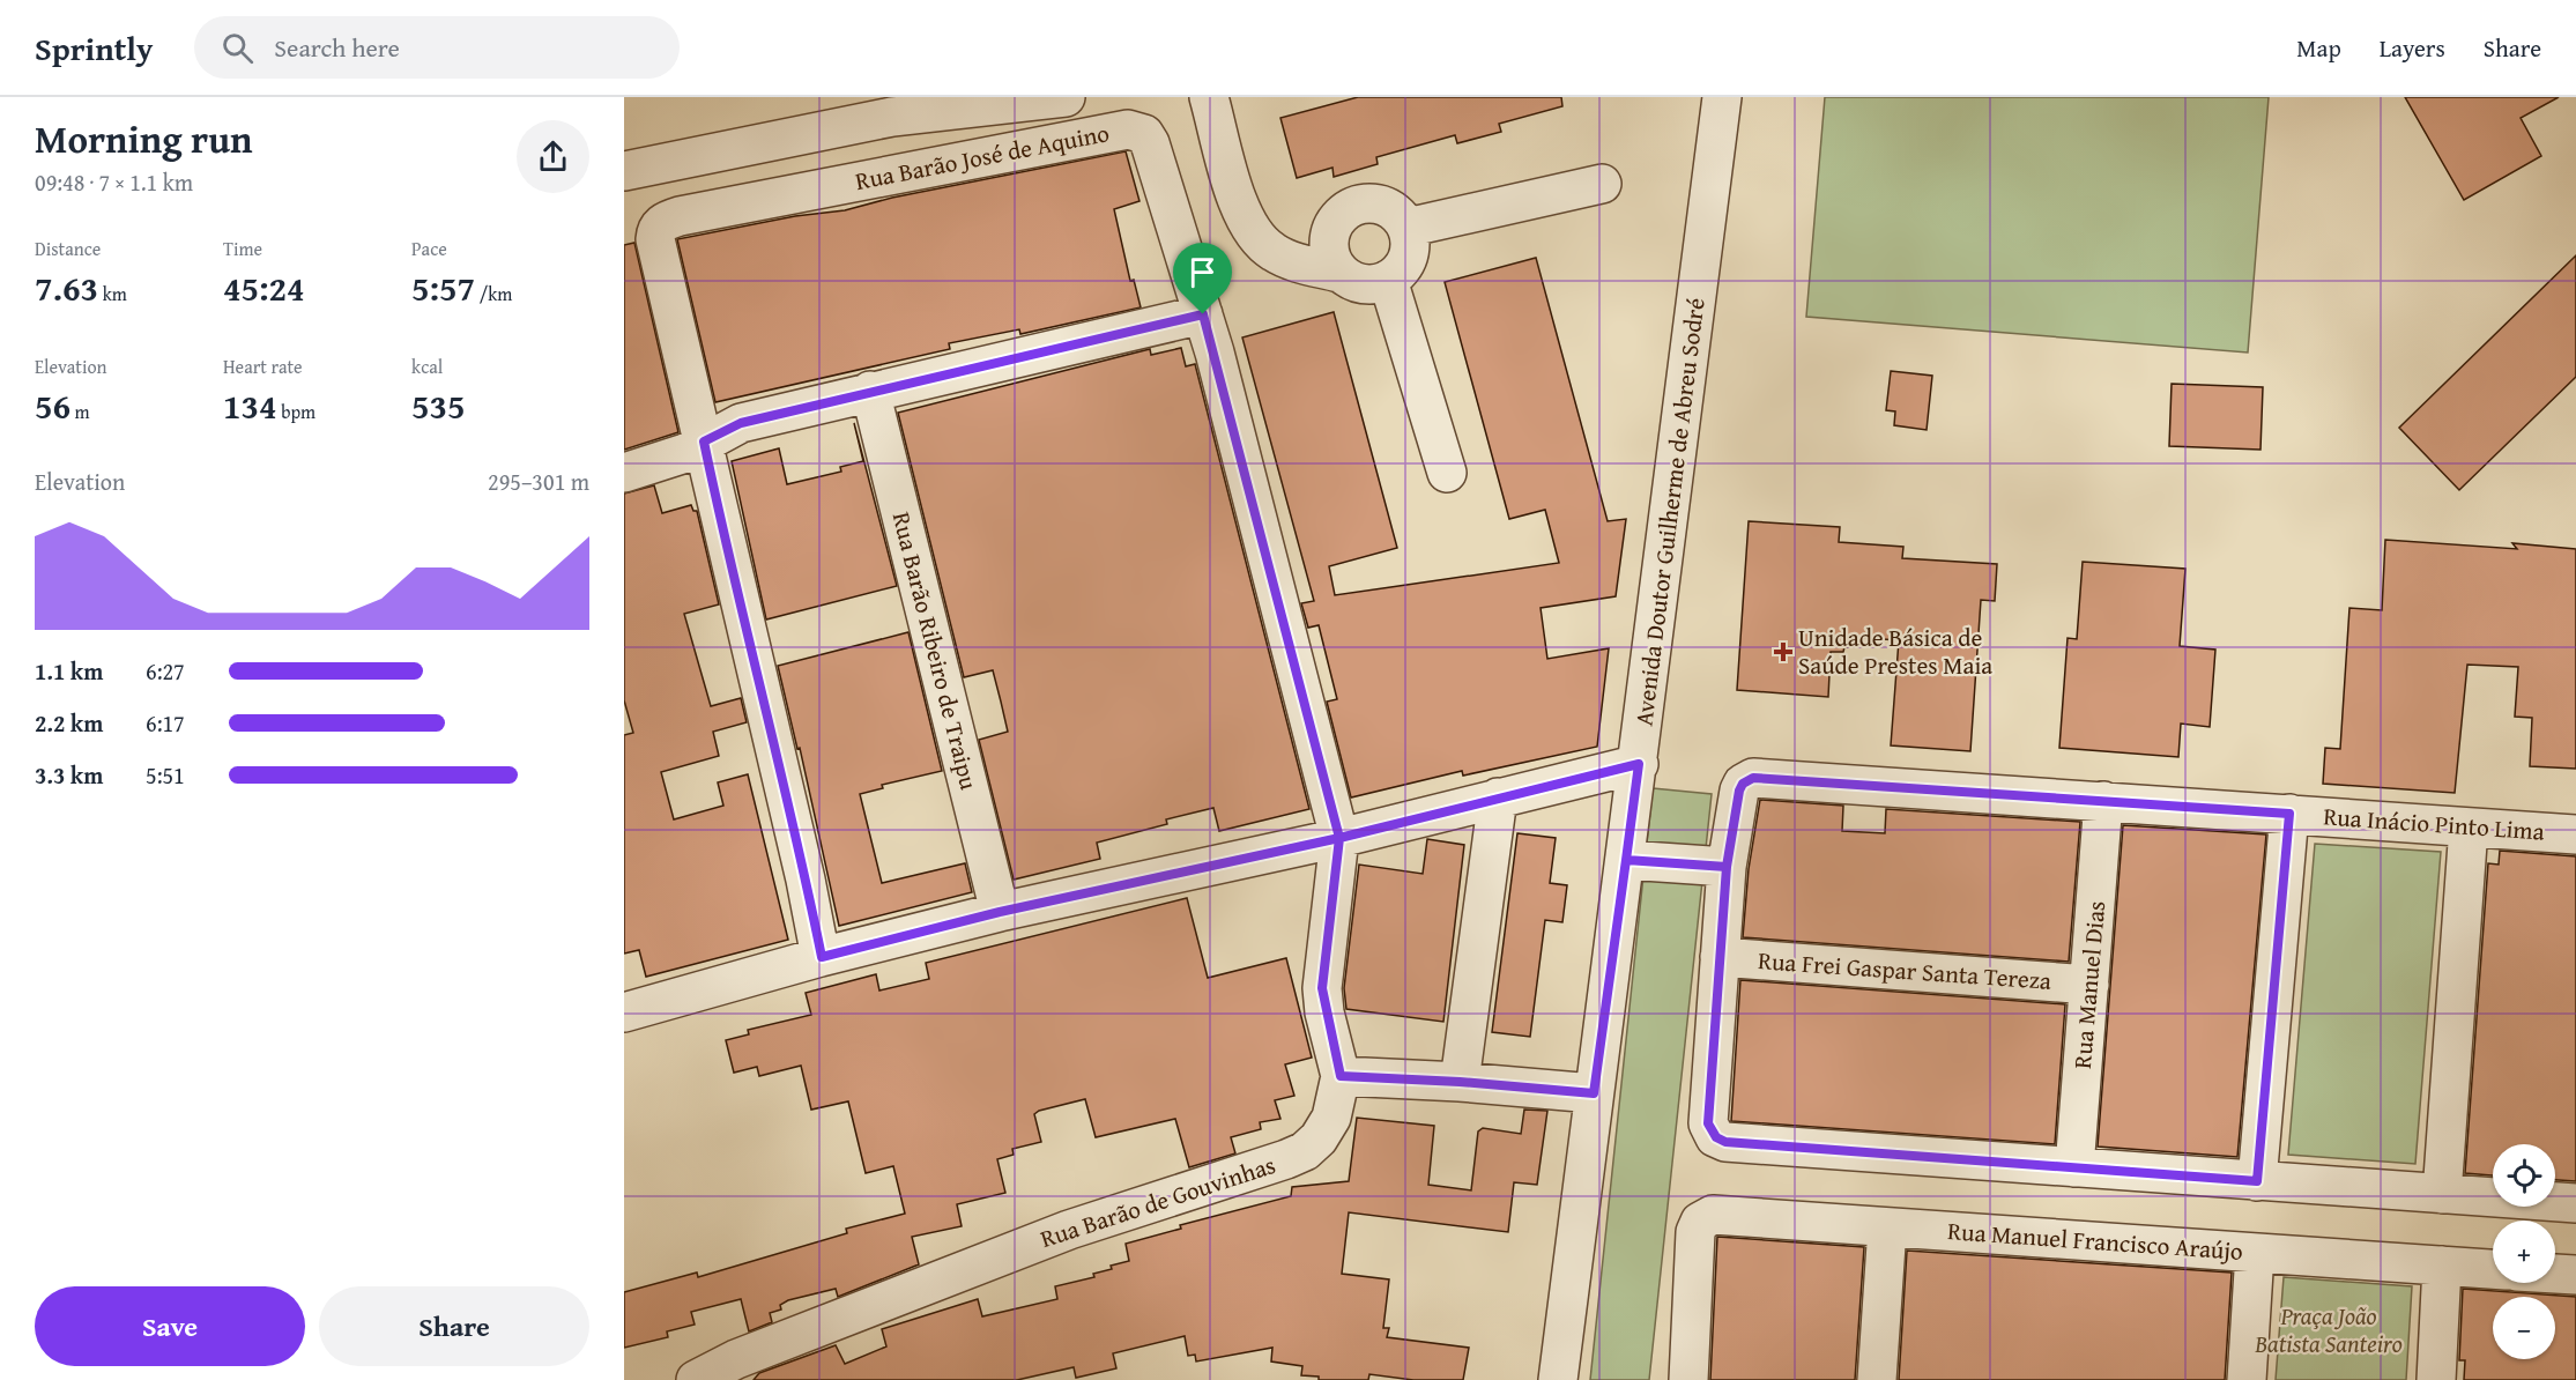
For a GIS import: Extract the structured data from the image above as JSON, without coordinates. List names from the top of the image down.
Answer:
{
  "streets": {
    "street": [
      "Rua Barão José de Aquino",
      "Avenida Doutor Guilherme de Abreu Sodré",
      "Rua Barão Ribeiro de Traipu",
      "Rua Inácio Pinto Lima",
      "Rua Frei Gaspar Santa Tereza",
      "Rua Manuel Dias",
      "Rua Barão de Gouvinhas",
      "Rua Manuel Francisco Araújo"
    ]
  },
  "crossings": [
    ["Rua Barão José de Aquino", "Rua Barão de Gouvinhas"],
    ["Rua Inácio Pinto Lima", "Rua Manuel Dias"],
    ["Rua Frei Gaspar Santa Tereza", "Rua Manuel Dias"]
  ],
  "parks": ["Praça João Batista Santeiro"],
  "places": {
    "health": ["Unidade Básica de Saúde Prestes Maia"]
  },
  "page": {
    "header": "Sprintly",
    "search": "Search here",
    "nav": ["Map", "Layers", "Share"],
    "heading": ["Morning run", "09:48 · 7 × 1.1 km"],
    "stats": [
      ["Distance", "7.63 km"],
      ["Time", "45:24"],
      ["Pace", "5:57 /km"],
      ["Elevation", "56 m"],
      ["Heart rate", "134 bpm"],
      ["kcal", "535"]
    ],
    "chart": ["Elevation", "295–301 m"],
    "list": [
      {
        "name": "1.1 km",
        "note": "6:27"
      },
      {
        "name": "2.2 km",
        "note": "6:17"
      },
      {
        "name": "3.3 km",
        "note": "5:51"
      }
    ],
    "map_buttons": ["+", "−"],
    "buttons": ["Save", "Share"]
  }
}
